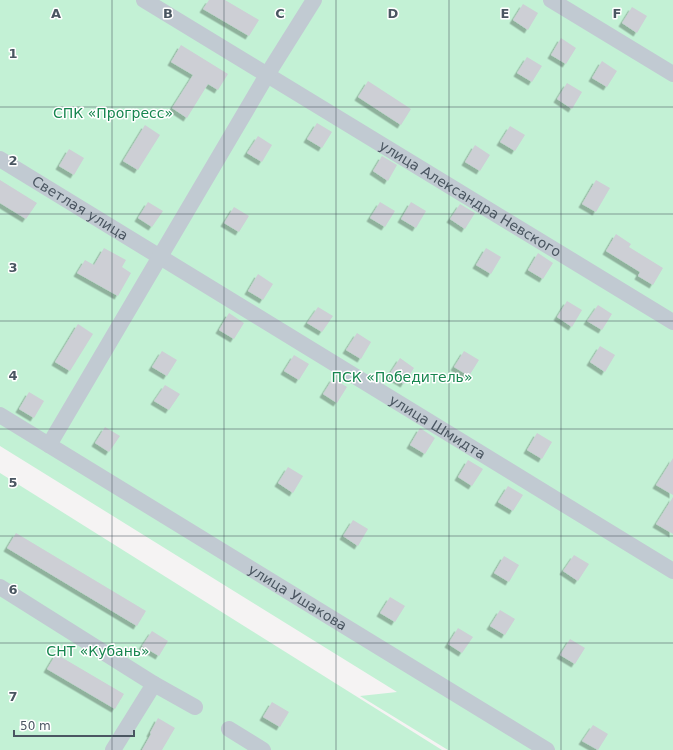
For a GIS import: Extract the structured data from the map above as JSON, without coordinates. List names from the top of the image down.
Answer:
{
  "streets": {
    "street": [
      "улица Александра Невского",
      "Светлая улица",
      "улица Шмидта",
      "улица Ушакова"
    ]
  },
  "crossings": [
    ["Светлая улица", "улица Шмидта"]
  ],
  "parks": ["СПК «Прогресс»", "ПСК «Победитель»", "СНТ «Кубань»"],
  "scale_bar": "50 m",
  "grid": {
    "columns": [
      "A",
      "B",
      "C",
      "D",
      "E",
      "F"
    ],
    "rows": [
      "1",
      "2",
      "3",
      "4",
      "5",
      "6",
      "7"
    ]
  }
}
